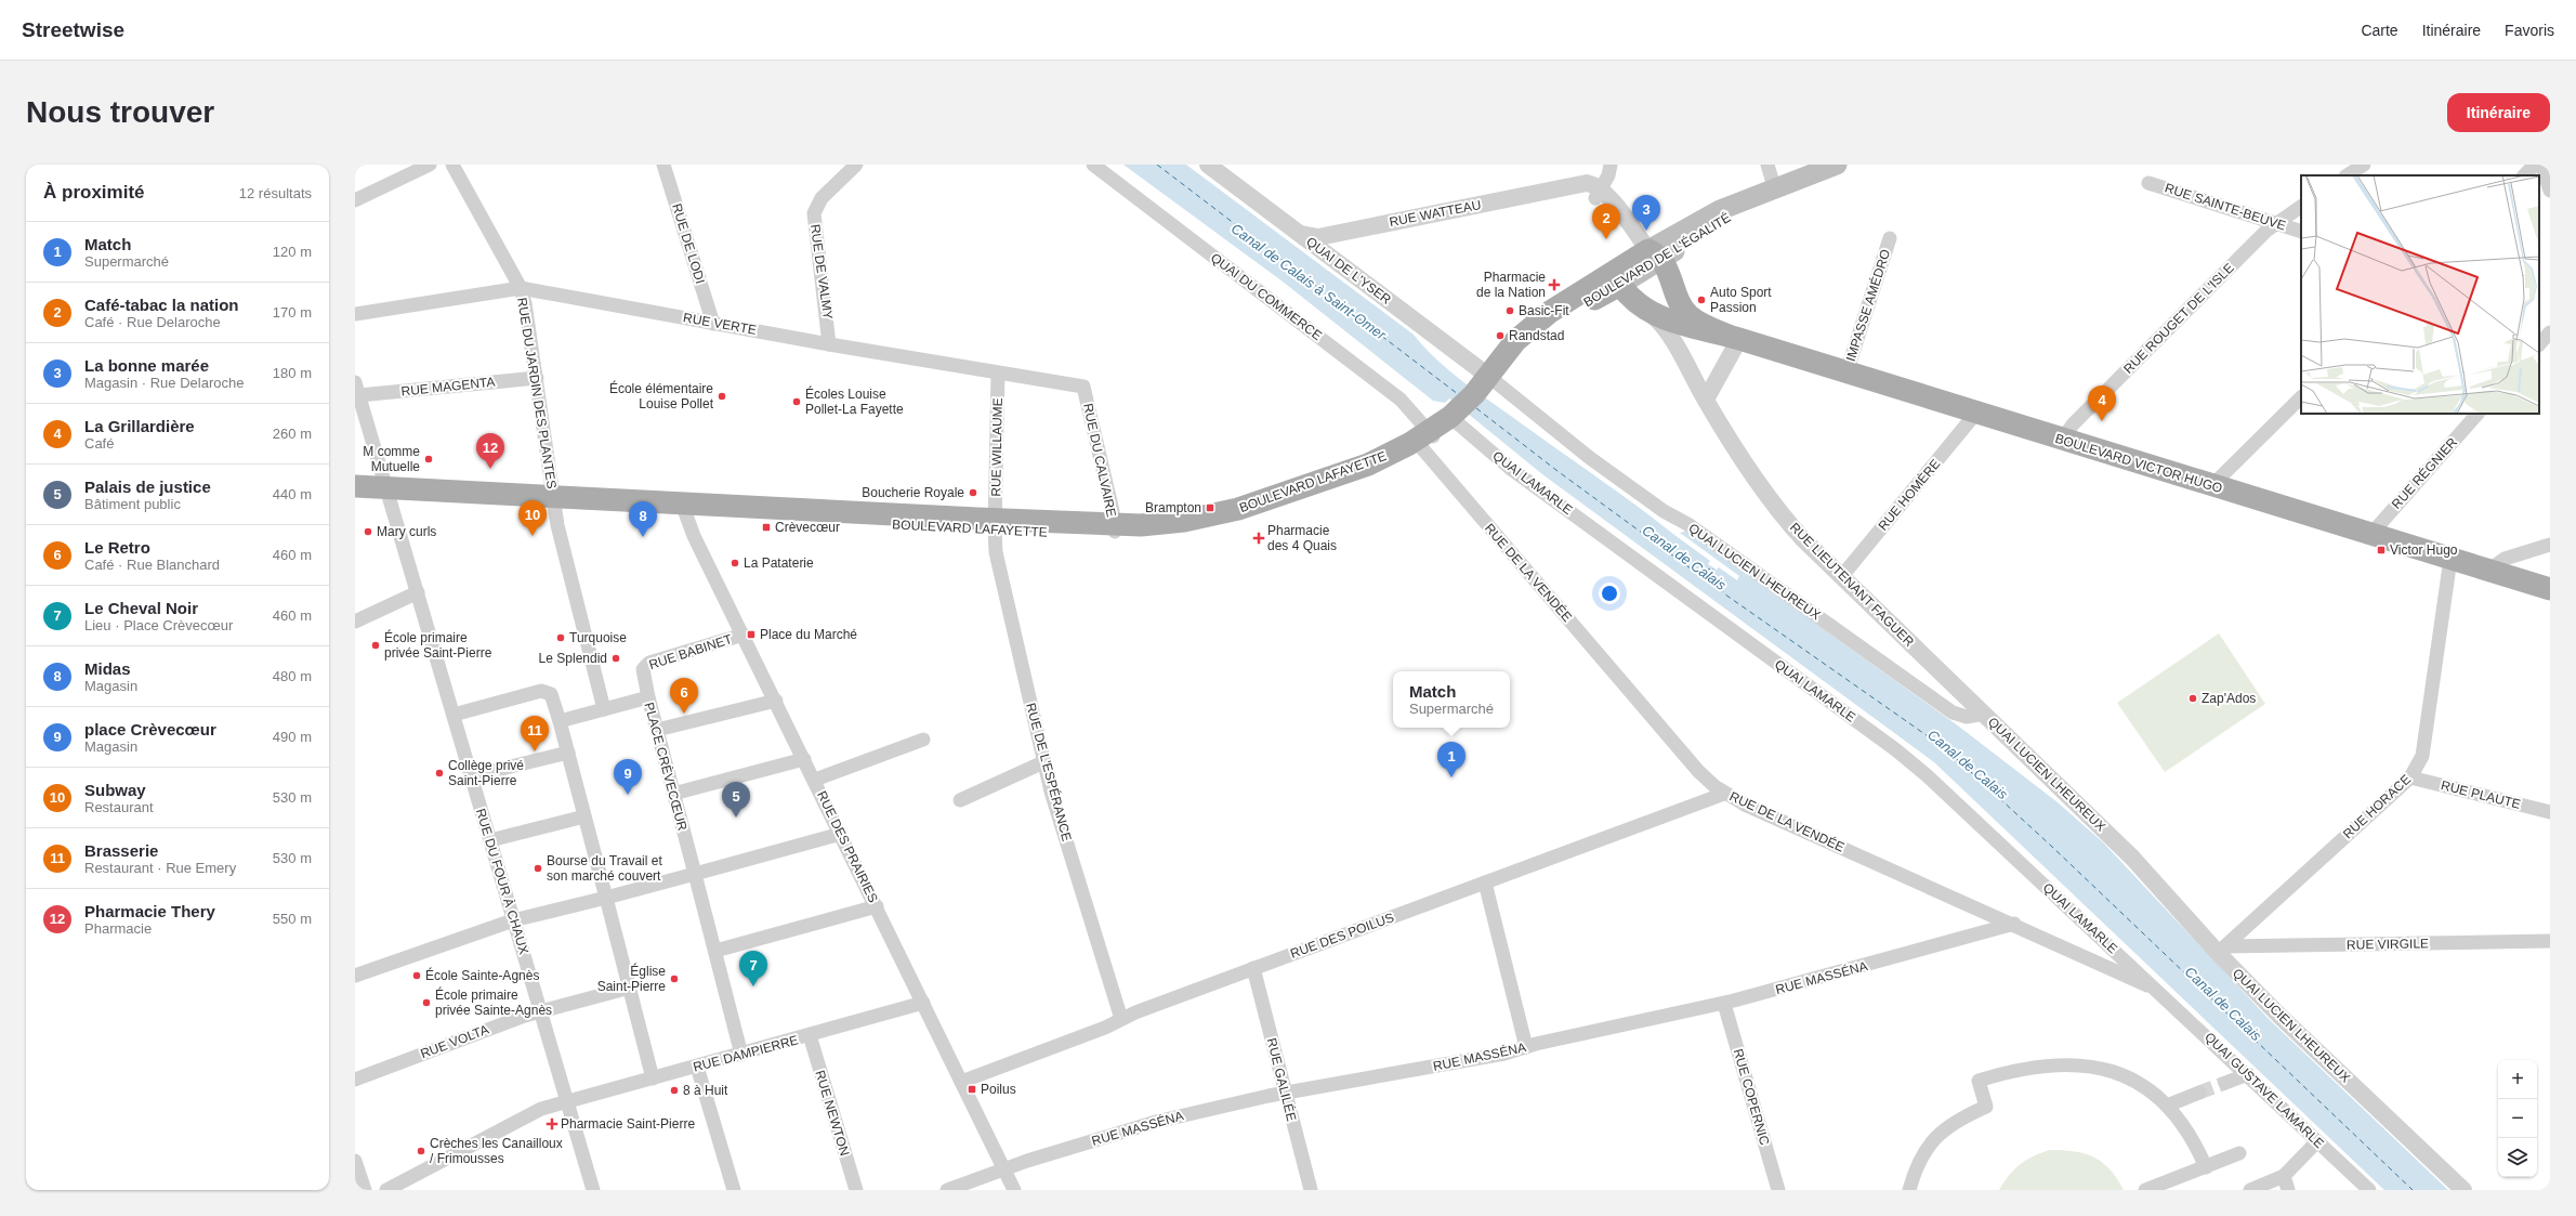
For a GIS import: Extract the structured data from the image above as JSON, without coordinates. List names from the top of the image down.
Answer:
{
  "streets": {
    "main road": ["BOULEVARD DE L'ÉGALITÉ", "BOULEVARD VICTOR HUGO", "BOULEVARD LAFAYETTE"],
    "street": [
      "RUE SAINTE-BEUVE",
      "RUE WATTEAU",
      "RUE DE LODI",
      "QUAI DE L'YSER",
      "RUE DE VALMY",
      "QUAI DU COMMERCE",
      "IMPASSE AMÉDRO",
      "RUE ROUGET DE L'ISLE",
      "RUE VERTE",
      "RUE MAGENTA",
      "RUE DU JARDIN DES PLANTES",
      "RUE WILLAUME",
      "RUE DU CALVAIRE",
      "RUE RÉGNIER",
      "QUAI LAMARLE",
      "RUE HOMÈRE",
      "QUAI LUCIEN LHEUREUX",
      "RUE DE LA VENDÉE",
      "RUE LIEUTENANT FAGUER",
      "RUE BABINET",
      "PLACE CRÈVECŒUR",
      "RUE DE L'ESPÉRANCE",
      "RUE PLAUTE",
      "RUE HORACE",
      "RUE DES PRAIRIES",
      "RUE DU FOUR À CHAUX",
      "RUE DES POILUS",
      "RUE VIRGILE",
      "RUE MASSÉNA",
      "RUE VOLTA",
      "RUE DAMPIERRE",
      "RUE GALILÉE",
      "QUAI GUSTAVE LAMARLE",
      "RUE COPERNIC",
      "RUE NEWTON"
    ]
  },
  "crossings": [
    ["RUE SAINTE-BEUVE", "RUE ROUGET DE L'ISLE"],
    ["RUE WATTEAU", "QUAI DE L'YSER"],
    ["RUE DE LODI", "RUE VERTE"],
    ["BOULEVARD DE L'ÉGALITÉ", "QUAI DE L'YSER"],
    ["BOULEVARD DE L'ÉGALITÉ", "BOULEVARD VICTOR HUGO"],
    ["BOULEVARD DE L'ÉGALITÉ", "BOULEVARD LAFAYETTE"],
    ["BOULEVARD DE L'ÉGALITÉ", "QUAI LUCIEN LHEUREUX"],
    ["QUAI DE L'YSER", "BOULEVARD LAFAYETTE"],
    ["QUAI DE L'YSER", "QUAI LUCIEN LHEUREUX"],
    ["RUE DE VALMY", "RUE VERTE"],
    ["QUAI DU COMMERCE", "BOULEVARD LAFAYETTE"],
    ["QUAI DU COMMERCE", "RUE DE LA VENDÉE"],
    ["IMPASSE AMÉDRO", "BOULEVARD VICTOR HUGO"],
    ["RUE ROUGET DE L'ISLE", "BOULEVARD VICTOR HUGO"],
    ["RUE VERTE", "RUE DU JARDIN DES PLANTES"],
    ["RUE VERTE", "RUE WILLAUME"],
    ["RUE VERTE", "RUE DU CALVAIRE"],
    ["RUE MAGENTA", "RUE DU JARDIN DES PLANTES"],
    ["RUE MAGENTA", "RUE DU FOUR À CHAUX"],
    ["RUE DU JARDIN DES PLANTES", "BOULEVARD LAFAYETTE"],
    ["RUE DU JARDIN DES PLANTES", "PLACE CRÈVECŒUR"],
    ["RUE WILLAUME", "BOULEVARD LAFAYETTE"],
    ["RUE WILLAUME", "RUE DE L'ESPÉRANCE"],
    ["RUE DU CALVAIRE", "BOULEVARD LAFAYETTE"],
    ["BOULEVARD VICTOR HUGO", "RUE RÉGNIER"],
    ["BOULEVARD VICTOR HUGO", "RUE HOMÈRE"],
    ["BOULEVARD VICTOR HUGO", "RUE LIEUTENANT FAGUER"],
    ["BOULEVARD VICTOR HUGO", "RUE HORACE"],
    ["BOULEVARD LAFAYETTE", "QUAI LAMARLE"],
    ["BOULEVARD LAFAYETTE", "QUAI LUCIEN LHEUREUX"],
    ["BOULEVARD LAFAYETTE", "RUE DE LA VENDÉE"],
    ["BOULEVARD LAFAYETTE", "RUE DE L'ESPÉRANCE"],
    ["BOULEVARD LAFAYETTE", "RUE DES PRAIRIES"],
    ["BOULEVARD LAFAYETTE", "RUE DU FOUR À CHAUX"],
    ["QUAI LAMARLE", "RUE DE LA VENDÉE"],
    ["QUAI LAMARLE", "QUAI GUSTAVE LAMARLE"],
    ["RUE HOMÈRE", "RUE LIEUTENANT FAGUER"],
    ["QUAI LUCIEN LHEUREUX", "RUE LIEUTENANT FAGUER"],
    ["QUAI LUCIEN LHEUREUX", "RUE HORACE"],
    ["QUAI LUCIEN LHEUREUX", "RUE VIRGILE"],
    ["RUE DE LA VENDÉE", "RUE DES POILUS"],
    ["RUE DE LA VENDÉE", "RUE MASSÉNA"],
    ["RUE DE LA VENDÉE", "QUAI GUSTAVE LAMARLE"],
    ["RUE BABINET", "PLACE CRÈVECŒUR"],
    ["RUE BABINET", "RUE DES PRAIRIES"],
    ["PLACE CRÈVECŒUR", "RUE DAMPIERRE"],
    ["RUE DE L'ESPÉRANCE", "RUE DES POILUS"],
    ["RUE PLAUTE", "RUE HORACE"],
    ["RUE HORACE", "RUE VIRGILE"],
    ["RUE DES PRAIRIES", "RUE DES POILUS"],
    ["RUE DES PRAIRIES", "RUE MASSÉNA"],
    ["RUE DES PRAIRIES", "RUE DAMPIERRE"],
    ["RUE DU FOUR À CHAUX", "RUE VOLTA"],
    ["RUE DU FOUR À CHAUX", "RUE DAMPIERRE"],
    ["RUE DES POILUS", "RUE GALILÉE"],
    ["RUE MASSÉNA", "RUE GALILÉE"],
    ["RUE MASSÉNA", "RUE COPERNIC"],
    ["RUE DAMPIERRE", "RUE NEWTON"]
  ],
  "water": ["Canal de Calais à Saint-Omer", "Canal de Calais"],
  "places": {
    "health": ["Pharmacie de la Nation", "Pharmacie des 4 Quais", "Pharmacie Saint-Pierre"],
    "other": [
      "Auto Sport Passion",
      "Basic-Fit",
      "Randstad",
      "École élémentaire Louise Pollet",
      "Écoles Louise Pollet-La Fayette",
      "M comme Mutuelle",
      "Boucherie Royale",
      "Mary curls",
      "La Pataterie",
      "Turquoise",
      "École primaire privée Saint-Pierre",
      "Le Splendid",
      "Zap'Ados",
      "Collège privé Saint-Pierre",
      "Bourse du Travail et son marché couvert",
      "École Sainte-Agnès",
      "Église Saint-Pierre",
      "École primaire privée Sainte-Agnès",
      "8 à Huit",
      "Crèches les Canailloux / Frimousses"
    ],
    "transit": [
      "Brampton",
      "Crèvecœur",
      "Victor Hugo",
      "Place du Marché",
      "Poilus"
    ]
  },
  "page": {
    "header": "Streetwise",
    "nav": ["Carte", "Itinéraire", "Favoris"],
    "buttons": "Itinéraire",
    "title": "Nous trouver",
    "heading": ["À proximité", "12 résultats"],
    "pins": [
      "3",
      "2",
      "4",
      "12",
      "10",
      "8",
      "6",
      "11",
      "1",
      "9",
      "5",
      "7"
    ],
    "list": [
      {
        "mark": "1",
        "name": "Match",
        "note": "Supermarché",
        "value": "120 m"
      },
      {
        "mark": "2",
        "name": "Café-tabac la nation",
        "note": "Café · Rue Delaroche",
        "value": "170 m"
      },
      {
        "mark": "3",
        "name": "La bonne marée",
        "note": "Magasin · Rue Delaroche",
        "value": "180 m"
      },
      {
        "mark": "4",
        "name": "La Grillardière",
        "note": "Café",
        "value": "260 m"
      },
      {
        "mark": "5",
        "name": "Palais de justice",
        "note": "Bâtiment public",
        "value": "440 m"
      },
      {
        "mark": "6",
        "name": "Le Retro",
        "note": "Café · Rue Blanchard",
        "value": "460 m"
      },
      {
        "mark": "7",
        "name": "Le Cheval Noir",
        "note": "Lieu · Place Crèvecœur",
        "value": "460 m"
      },
      {
        "mark": "8",
        "name": "Midas",
        "note": "Magasin",
        "value": "480 m"
      },
      {
        "mark": "9",
        "name": "place Crèvecœur",
        "note": "Magasin",
        "value": "490 m"
      },
      {
        "mark": "10",
        "name": "Subway",
        "note": "Restaurant",
        "value": "530 m"
      },
      {
        "mark": "11",
        "name": "Brasserie",
        "note": "Restaurant · Rue Emery",
        "value": "530 m"
      },
      {
        "mark": "12",
        "name": "Pharmacie Thery",
        "note": "Pharmacie",
        "value": "550 m"
      }
    ],
    "popup": ["Match", "Supermarché"],
    "map_buttons": ["+", "−"]
  }
}
